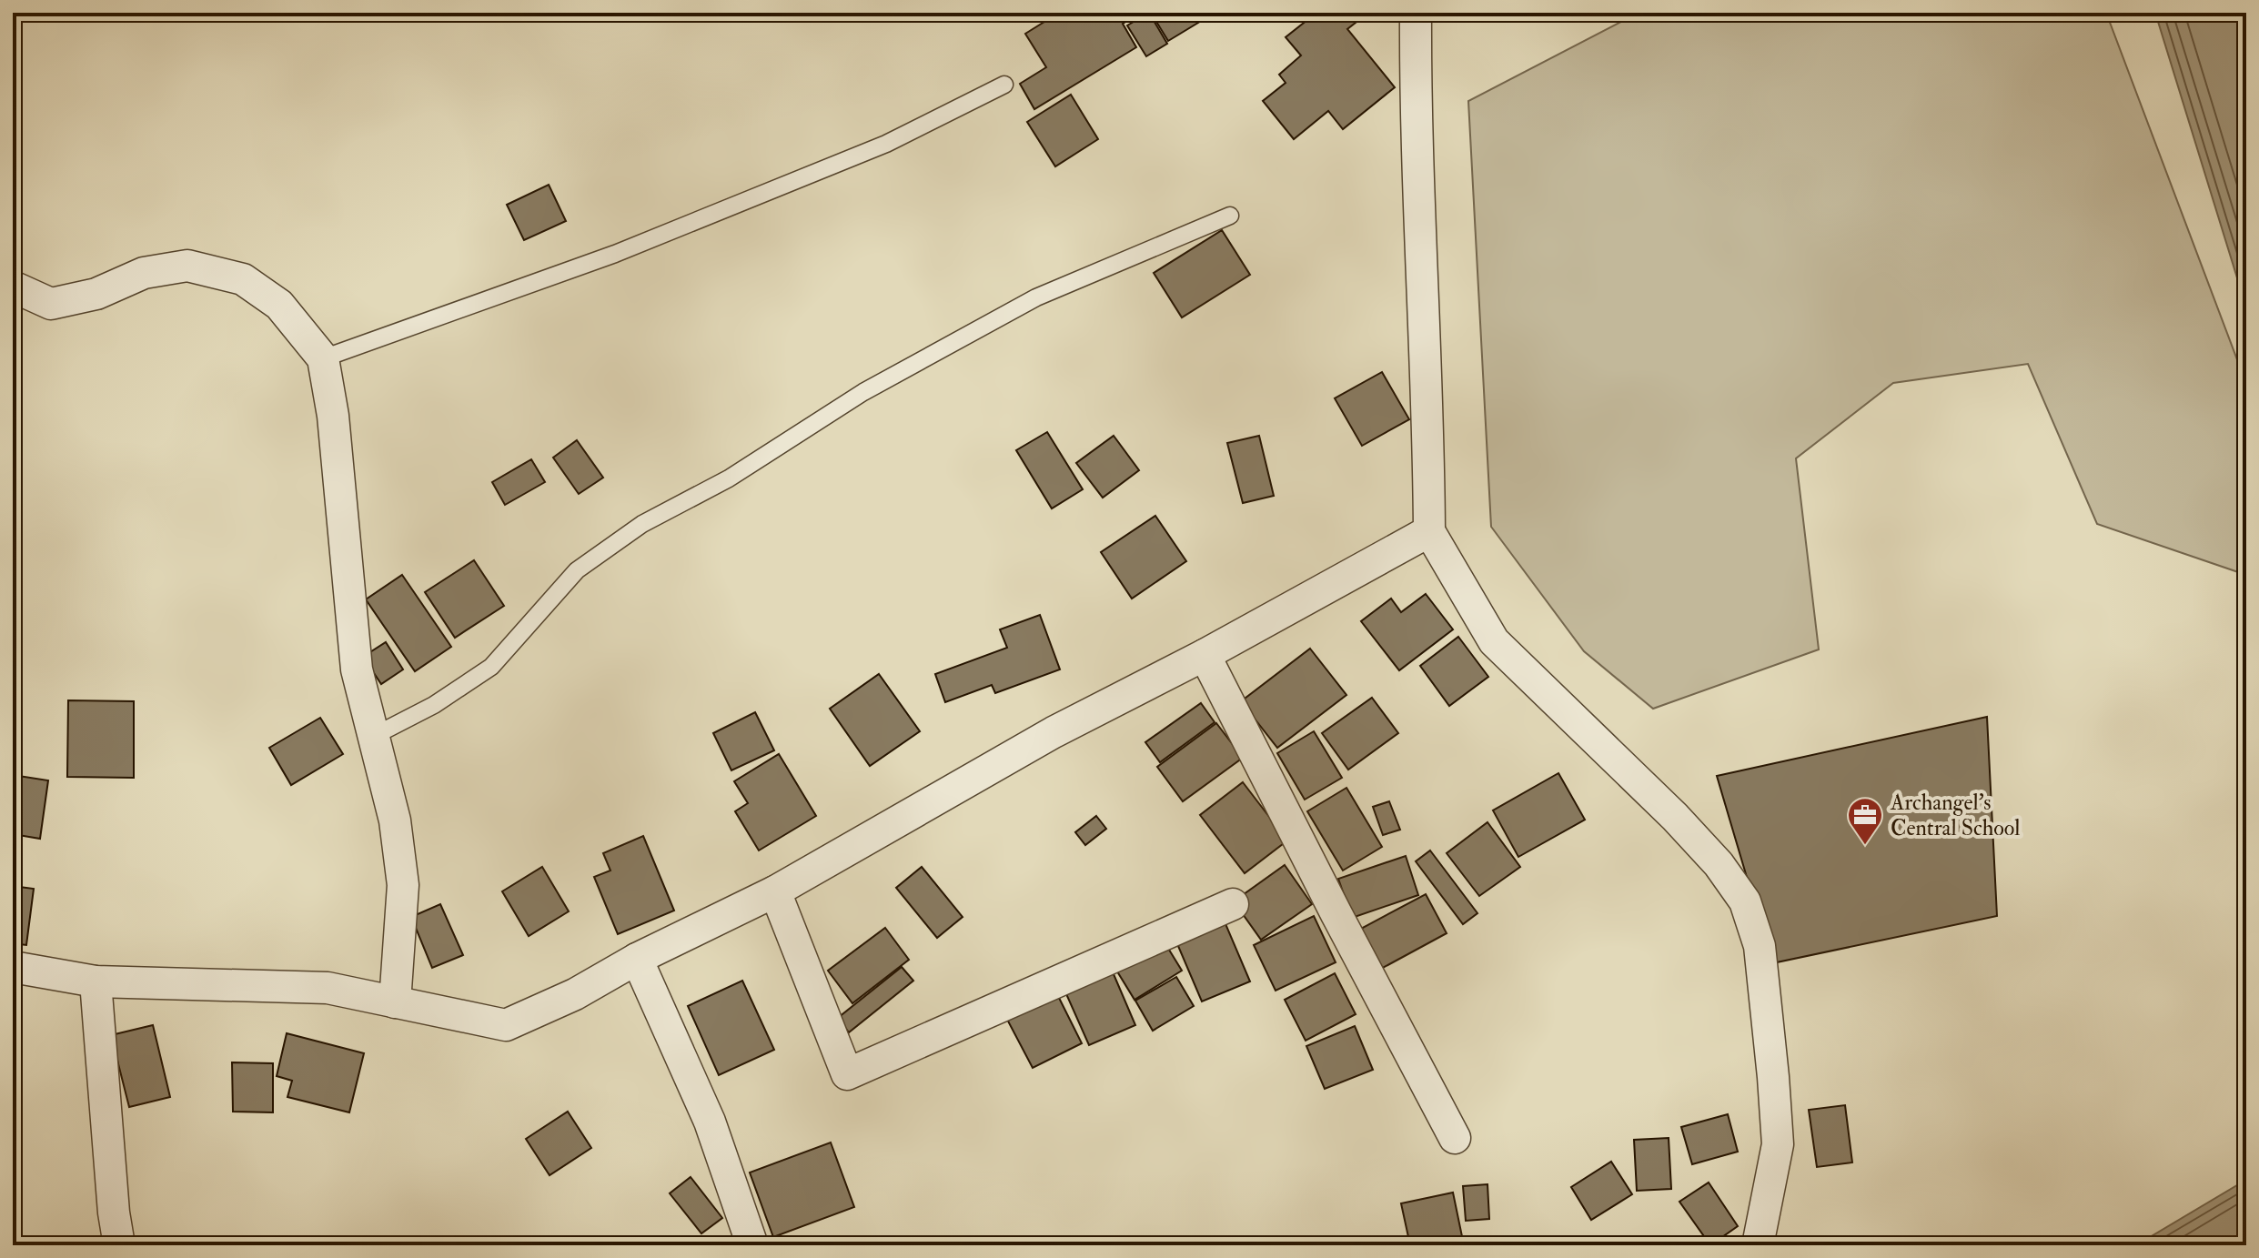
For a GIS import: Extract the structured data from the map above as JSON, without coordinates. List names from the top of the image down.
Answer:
{
  "places": {
    "office": ["Archangel's Central School"]
  }
}
